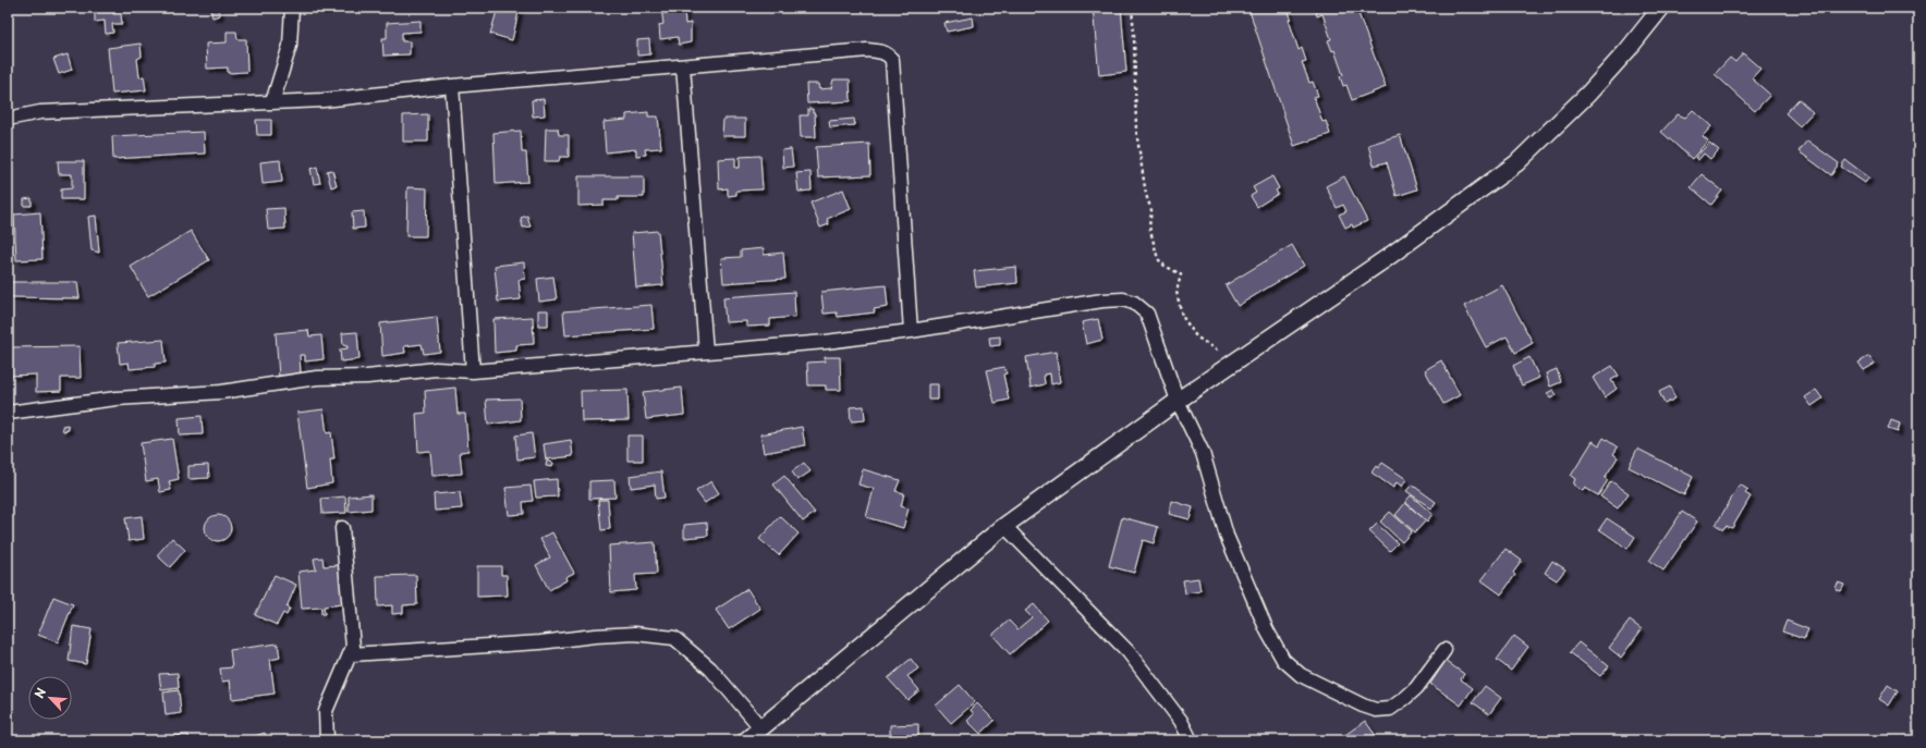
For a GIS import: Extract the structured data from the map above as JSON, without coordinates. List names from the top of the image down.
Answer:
{
  "north": "top left"
}
